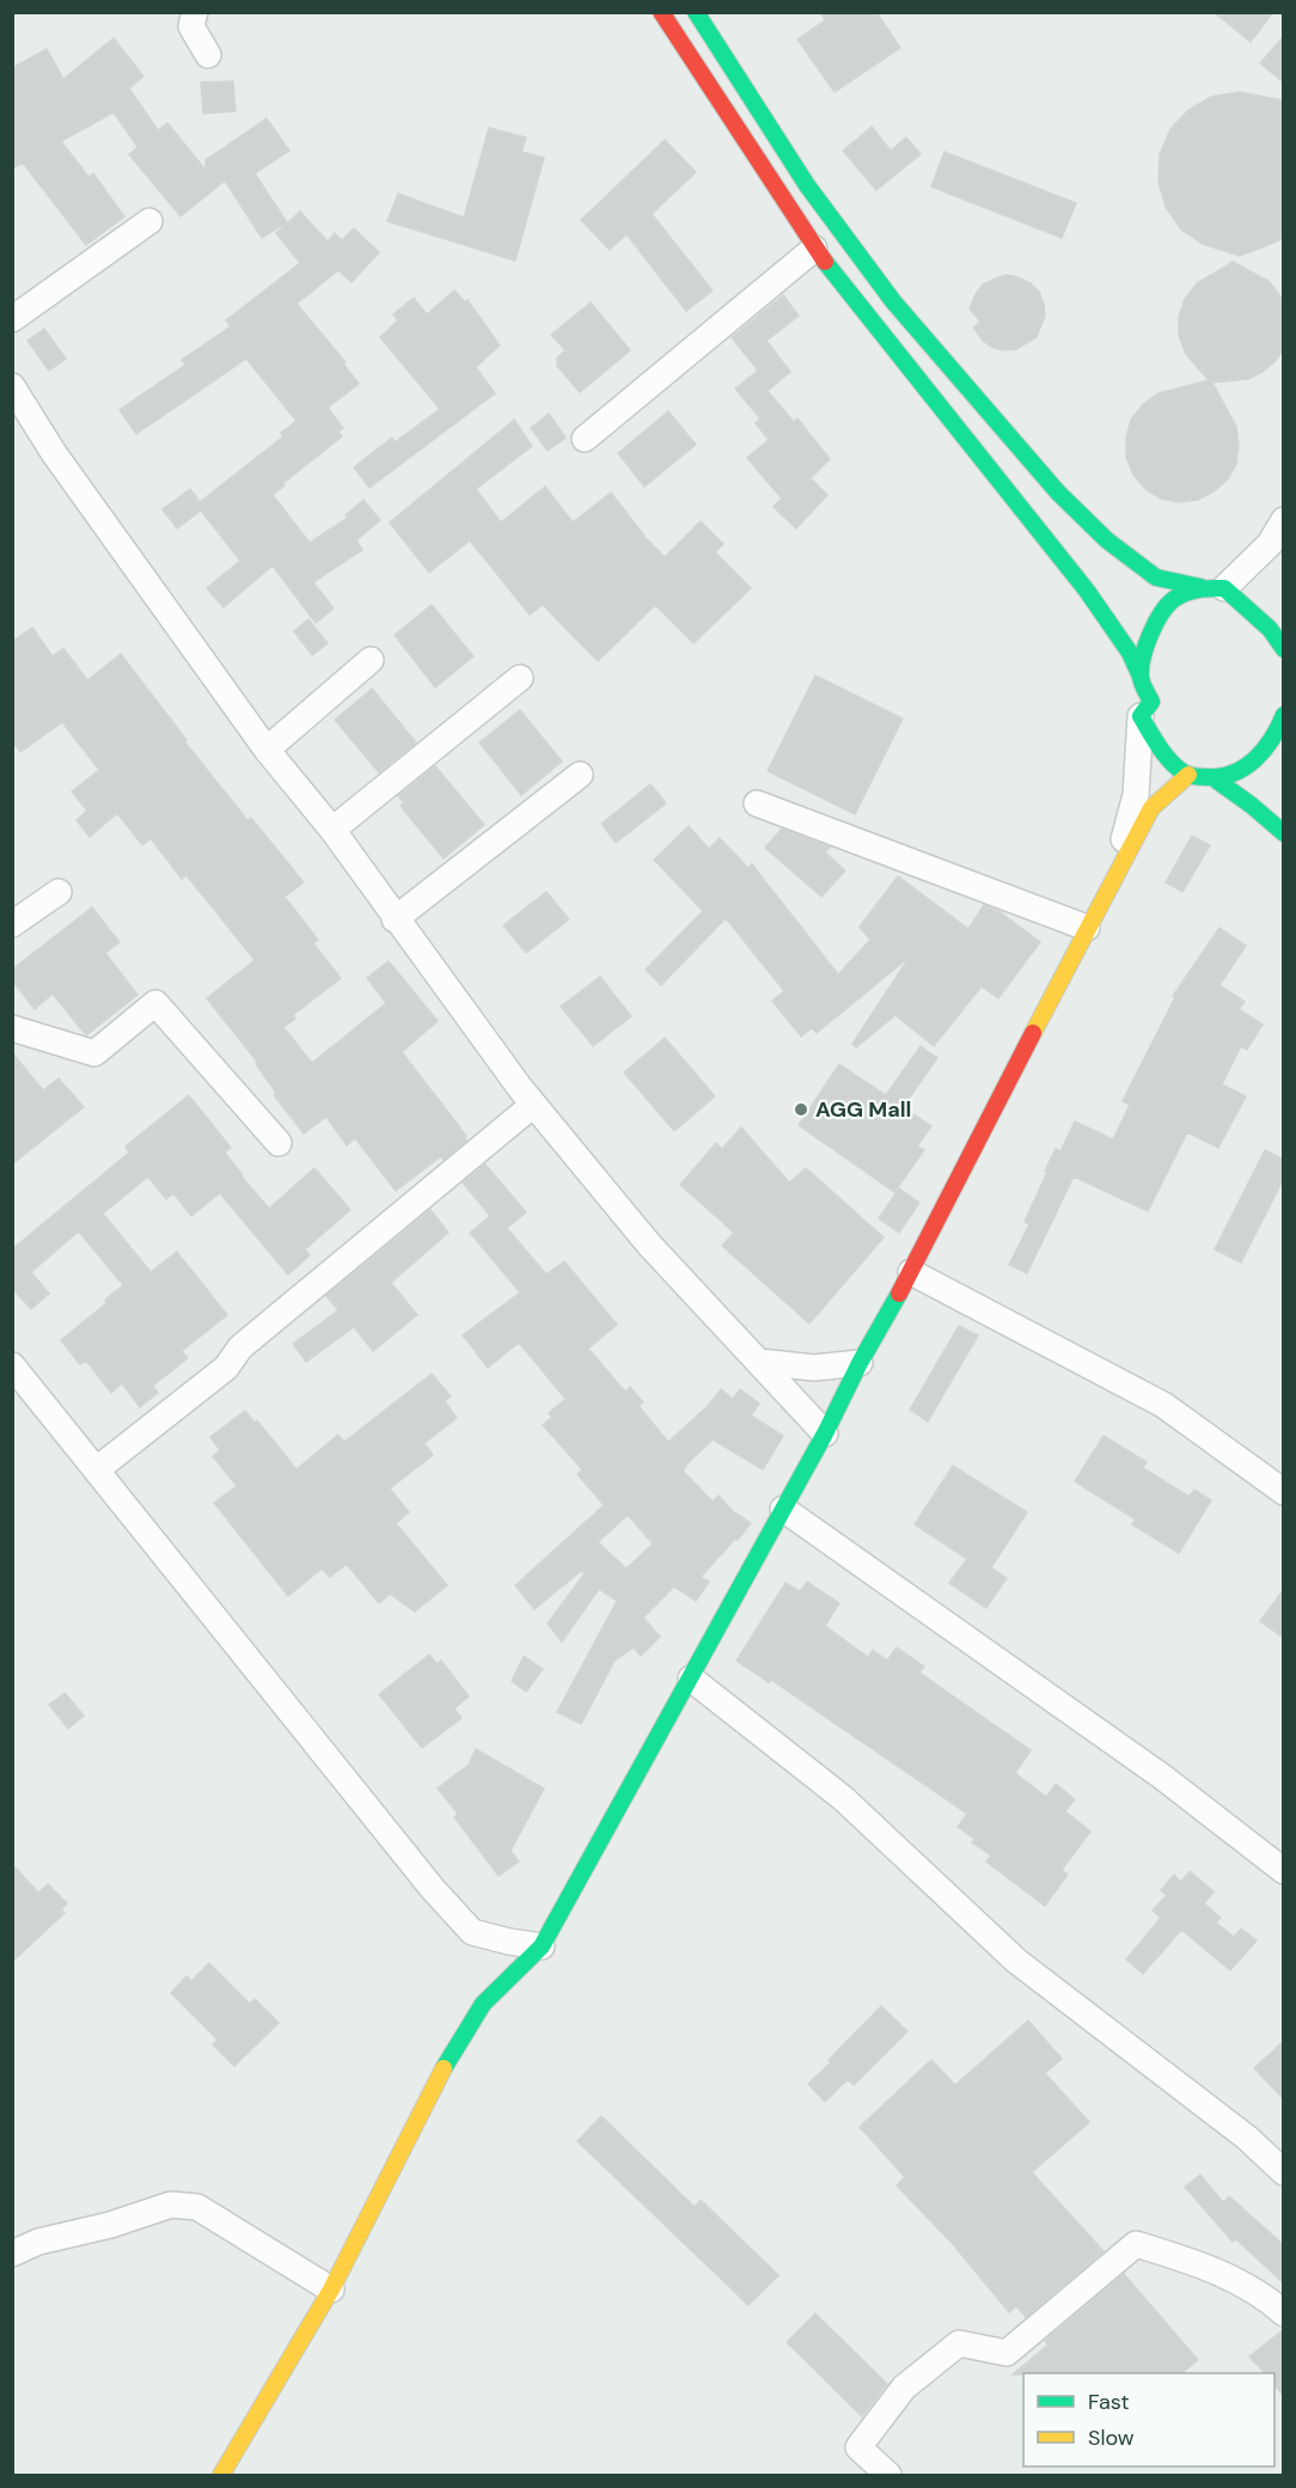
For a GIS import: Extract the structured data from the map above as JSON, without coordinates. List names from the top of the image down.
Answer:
{
  "places": ["AGG Mall"],
  "legend": ["Fast", "Slow"]
}
